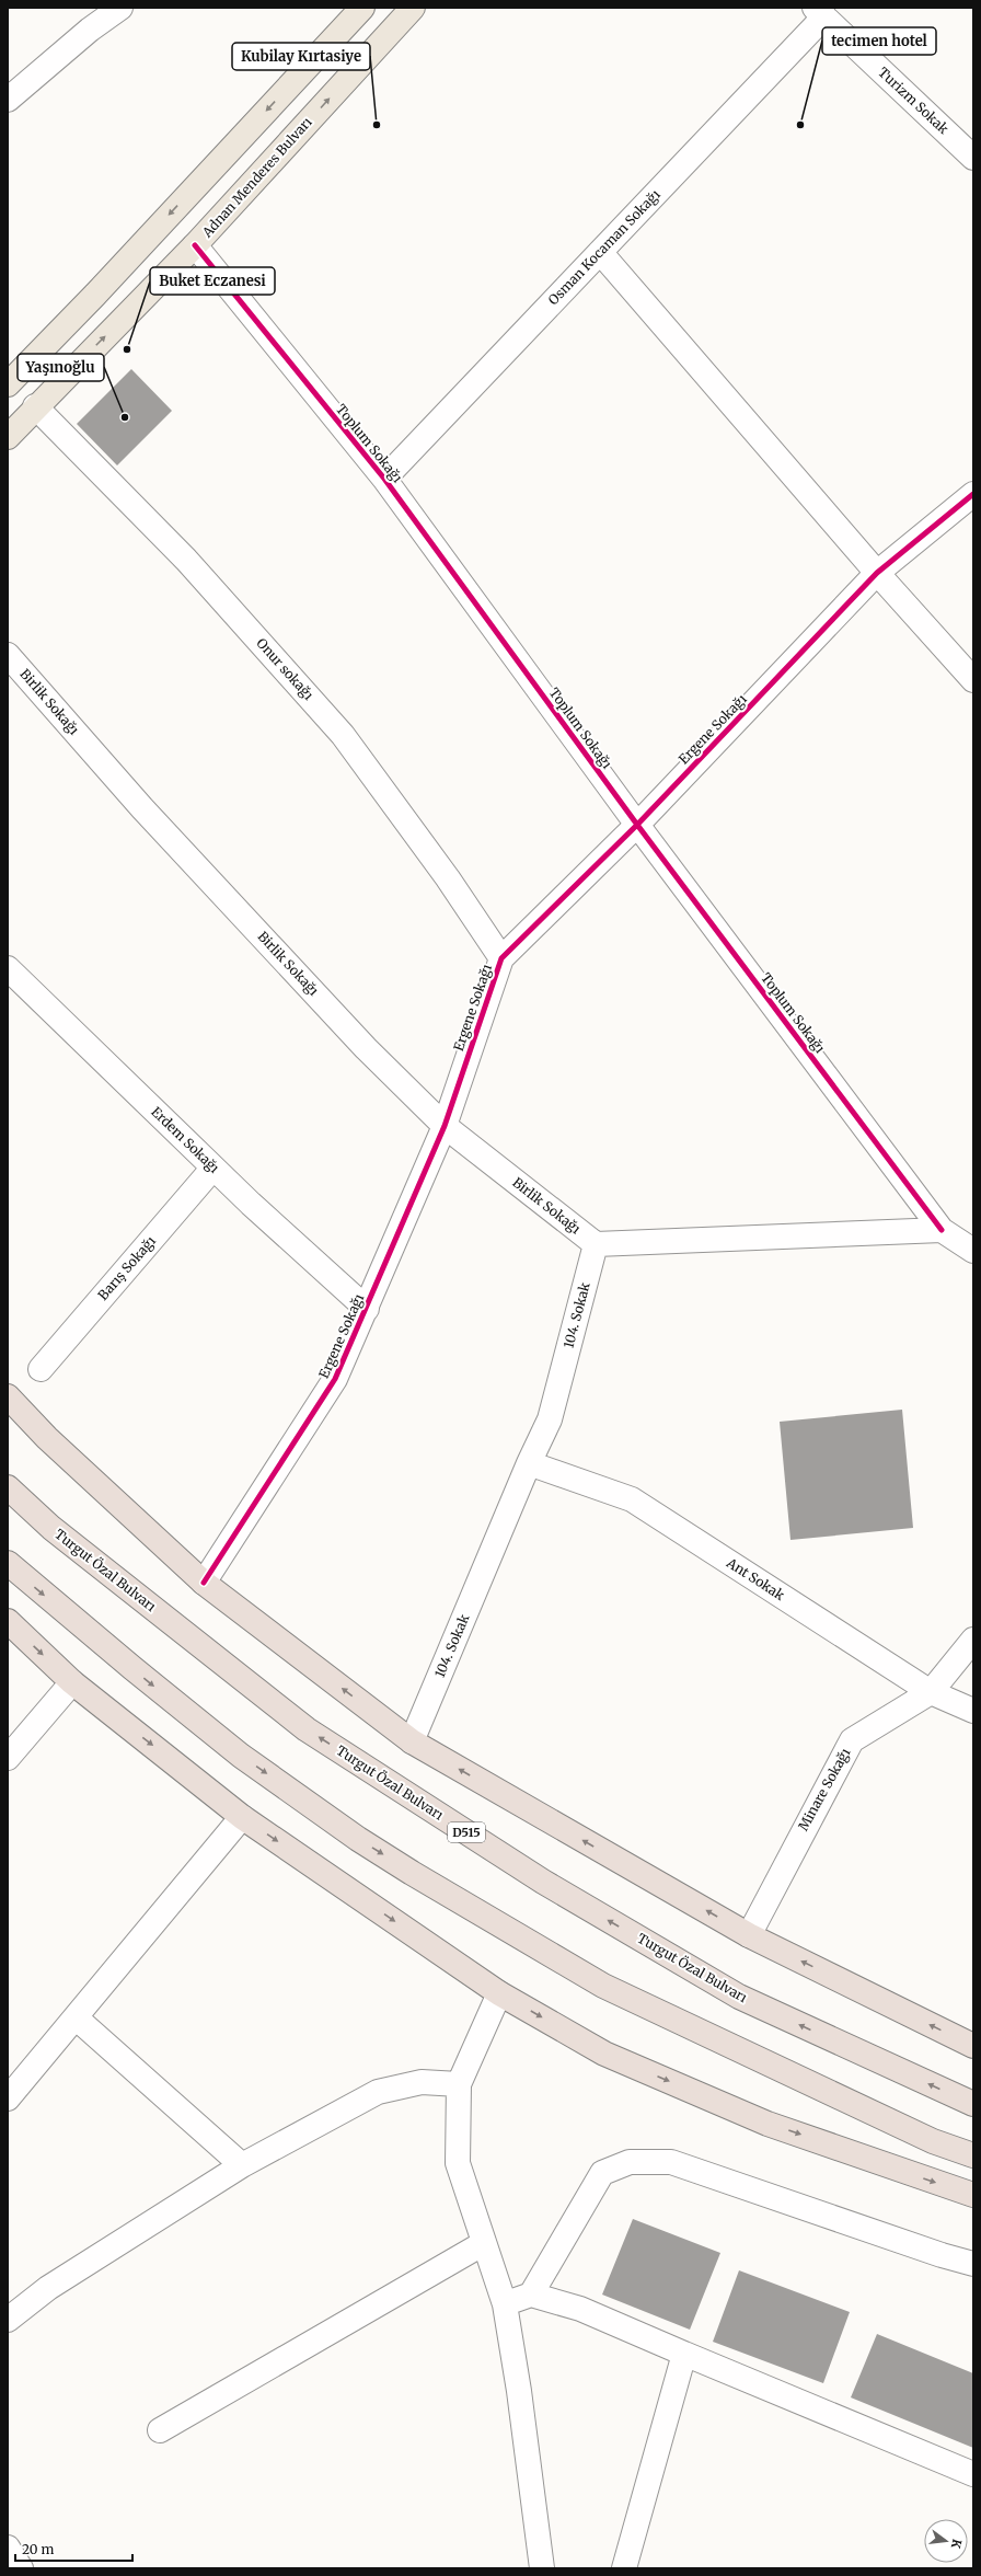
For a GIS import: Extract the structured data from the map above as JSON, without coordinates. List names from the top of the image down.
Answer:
{
  "streets": {
    "highway": ["Turgut Özal Bulvarı", "D515"],
    "main road": ["Adnan Menderes Bulvarı"],
    "street": [
      "Turizm Sokak",
      "Osman Kocaman Sokağı",
      "Toplum Sokağı",
      "Onur sokağı",
      "Birlik Sokağı",
      "Ergene Sokağı",
      "Erdem Sokağı",
      "Barış Sokağı",
      "104. Sokak",
      "Ant Sokak",
      "Minare Sokağı"
    ]
  },
  "crossings": [
    ["Turizm Sokak", "Osman Kocaman Sokağı"],
    ["Adnan Menderes Bulvarı", "Toplum Sokağı"],
    ["Adnan Menderes Bulvarı", "Onur sokağı"],
    ["Osman Kocaman Sokağı", "Toplum Sokağı"],
    ["Toplum Sokağı", "Ergene Sokağı"],
    ["Onur sokağı", "Ergene Sokağı"],
    ["Birlik Sokağı", "Ergene Sokağı"],
    ["Birlik Sokağı", "104. Sokak"],
    ["Ergene Sokağı", "Erdem Sokağı"],
    ["Erdem Sokağı", "Barış Sokağı"],
    ["104. Sokak", "Ant Sokak"],
    ["Ant Sokak", "Minare Sokağı"]
  ],
  "places": [
    "Kubilay Kırtasiye",
    "tecimen hotel",
    "Buket Eczanesi",
    "Yaşınoğlu"
  ],
  "scale_bar": "20 m",
  "north": "right"
}
